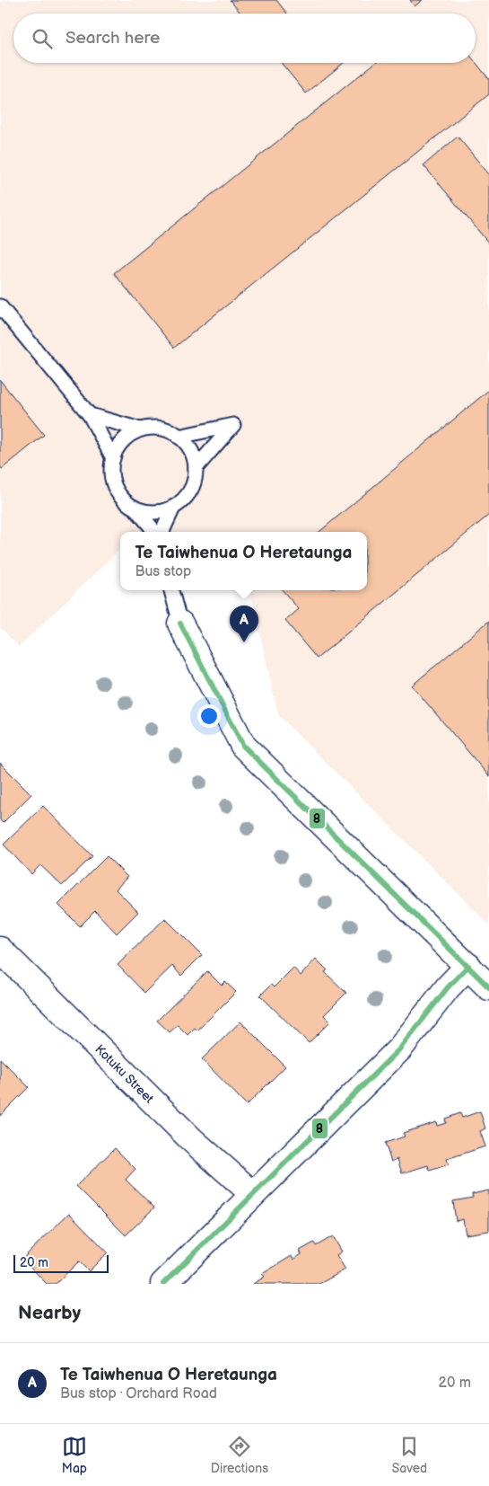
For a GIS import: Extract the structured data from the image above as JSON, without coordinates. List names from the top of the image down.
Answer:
{
  "streets": {
    "street": ["Kotuku Street"]
  },
  "lines": ["transit line 8"],
  "scale_bar": "20 m",
  "page": {
    "search": "Search here",
    "popup": ["Te Taiwhenua O Heretaunga", "Bus stop"],
    "pins": "A",
    "scale": "20 m",
    "heading": "Nearby",
    "list": [
      {
        "mark": "A",
        "name": "Te Taiwhenua O Heretaunga",
        "note": "Bus stop · Orchard Road",
        "value": "20 m"
      }
    ],
    "nav": ["Map", "Directions", "Saved"]
  }
}
